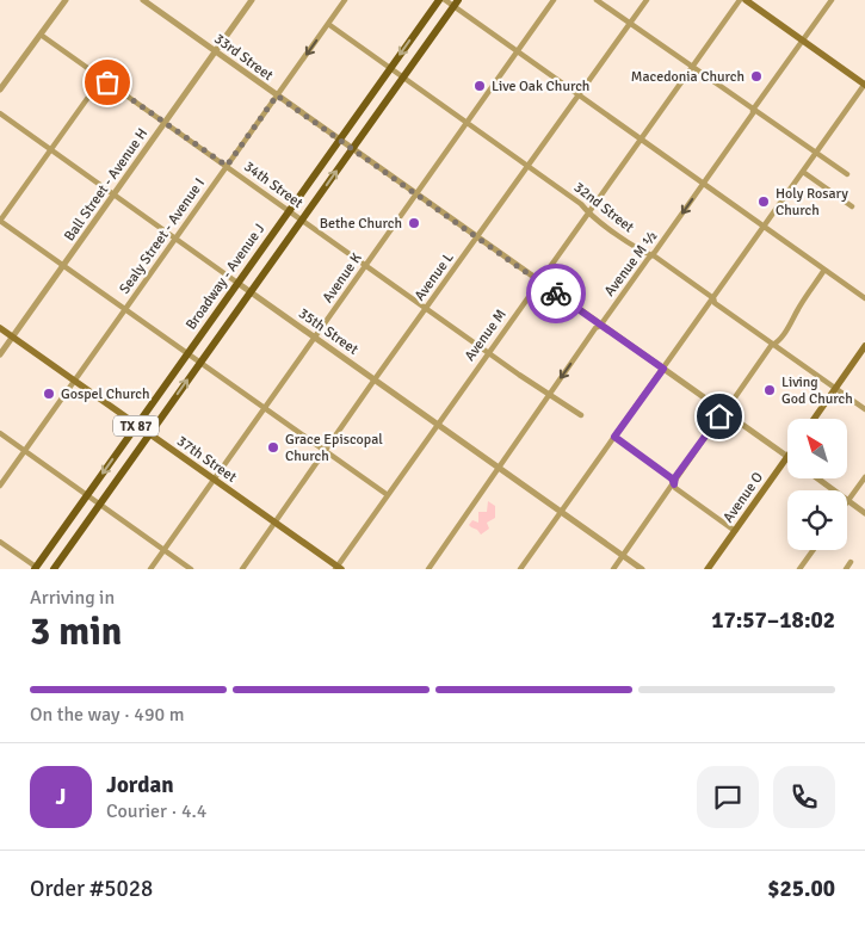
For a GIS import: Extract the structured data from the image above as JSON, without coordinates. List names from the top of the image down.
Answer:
{
  "streets": {
    "main road": [
      "Broadway - Avenue J",
      "TX 87",
      "37th Street",
      "Avenue O"
    ],
    "street": [
      "33rd Street",
      "Ball Street - Avenue H",
      "34th Street",
      "32nd Street",
      "Sealy Street - Avenue I",
      "Avenue M ½",
      "Avenue L",
      "Avenue K",
      "35th Street",
      "Avenue M"
    ]
  },
  "crossings": [
    ["33rd Street", "Ball Street - Avenue H"],
    ["33rd Street", "Sealy Street - Avenue I"],
    ["33rd Street", "Avenue M ½"],
    ["33rd Street", "Broadway - Avenue J"],
    ["33rd Street", "Avenue L"],
    ["33rd Street", "Avenue K"],
    ["33rd Street", "Avenue M"],
    ["33rd Street", "Avenue O"],
    ["Ball Street - Avenue H", "34th Street"],
    ["Ball Street - Avenue H", "35th Street"],
    ["Ball Street - Avenue H", "37th Street"],
    ["34th Street", "Sealy Street - Avenue I"],
    ["34th Street", "Avenue M ½"],
    ["34th Street", "Broadway - Avenue J"],
    ["34th Street", "Avenue L"],
    ["34th Street", "Avenue K"],
    ["34th Street", "Avenue M"],
    ["32nd Street", "Sealy Street - Avenue I"],
    ["32nd Street", "Avenue M ½"],
    ["32nd Street", "Broadway - Avenue J"],
    ["32nd Street", "Avenue L"],
    ["32nd Street", "Avenue K"],
    ["32nd Street", "Avenue M"],
    ["Sealy Street - Avenue I", "35th Street"],
    ["Sealy Street - Avenue I", "37th Street"],
    ["Avenue M ½", "35th Street"],
    ["Broadway - Avenue J", "35th Street"],
    ["Broadway - Avenue J", "37th Street"],
    ["Avenue L", "35th Street"],
    ["Avenue L", "37th Street"],
    ["Avenue K", "35th Street"],
    ["Avenue K", "37th Street"],
    ["35th Street", "Avenue M"],
    ["Avenue M", "37th Street"]
  ],
  "places": [
    "Macedonia Church",
    "Live Oak Church",
    "Holy Rosary Church",
    "Bethe Church",
    "Living God Church",
    "Gospel Church",
    "Grace Episcopal Church"
  ],
  "north": "top left",
  "page": {
    "heading": ["3 min", "Arriving in", "17:57–18:02"],
    "panel": [
      "Jordan",
      "Courier · 4.4",
      "Order #5028",
      "$25.00"
    ],
    "bar": "On the way · 490 m",
    "round": "J"
  }
}
